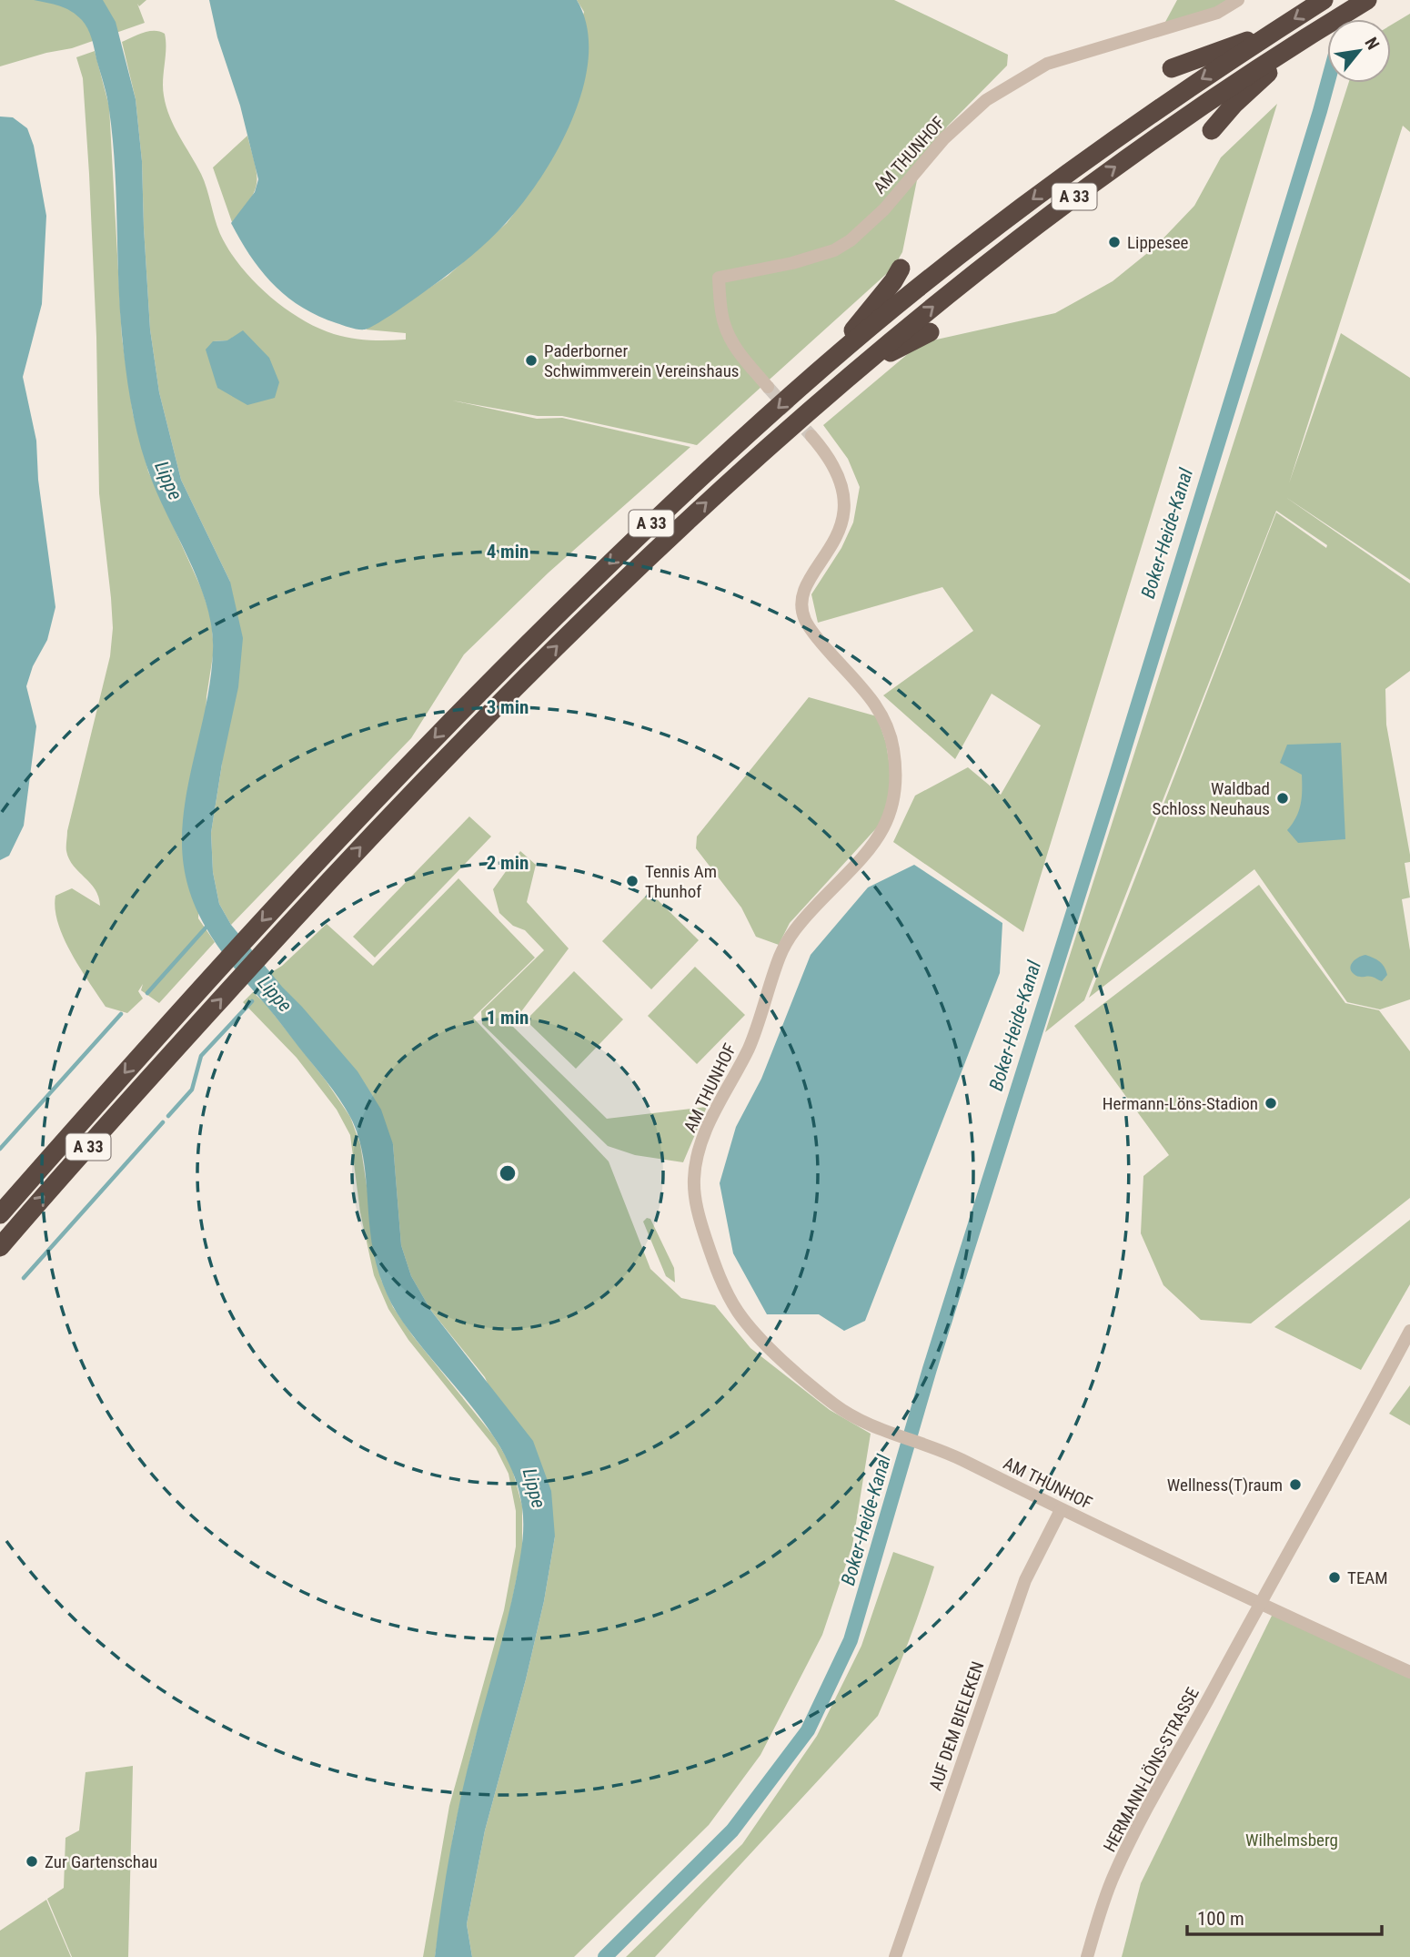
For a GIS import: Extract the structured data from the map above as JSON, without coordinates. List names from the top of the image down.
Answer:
{
  "streets": {
    "highway": ["A 33"],
    "street": ["AM THUNHOF", "AUF DEM BIELEKEN", "HERMANN-LÖNS-STRASSE"]
  },
  "crossings": [
    ["AM THUNHOF", "AUF DEM BIELEKEN"],
    ["AM THUNHOF", "HERMANN-LÖNS-STRASSE"]
  ],
  "water": ["Lippe", "Boker-Heide-Kanal"],
  "parks": ["Wilhelmsberg"],
  "places": [
    "Lippesee",
    "Paderborner Schwimmverein Vereinshaus",
    "Waldbad Schloss Neuhaus",
    "Tennis Am Thunhof",
    "Hermann-Löns-Stadion",
    "Wellness(T)raum",
    "TEAM",
    "Zur Gartenschau"
  ],
  "scale_bar": "100 m",
  "north": "top right",
  "rings": [
    "4 min",
    "3 min",
    "2 min",
    "1 min"
  ]
}
